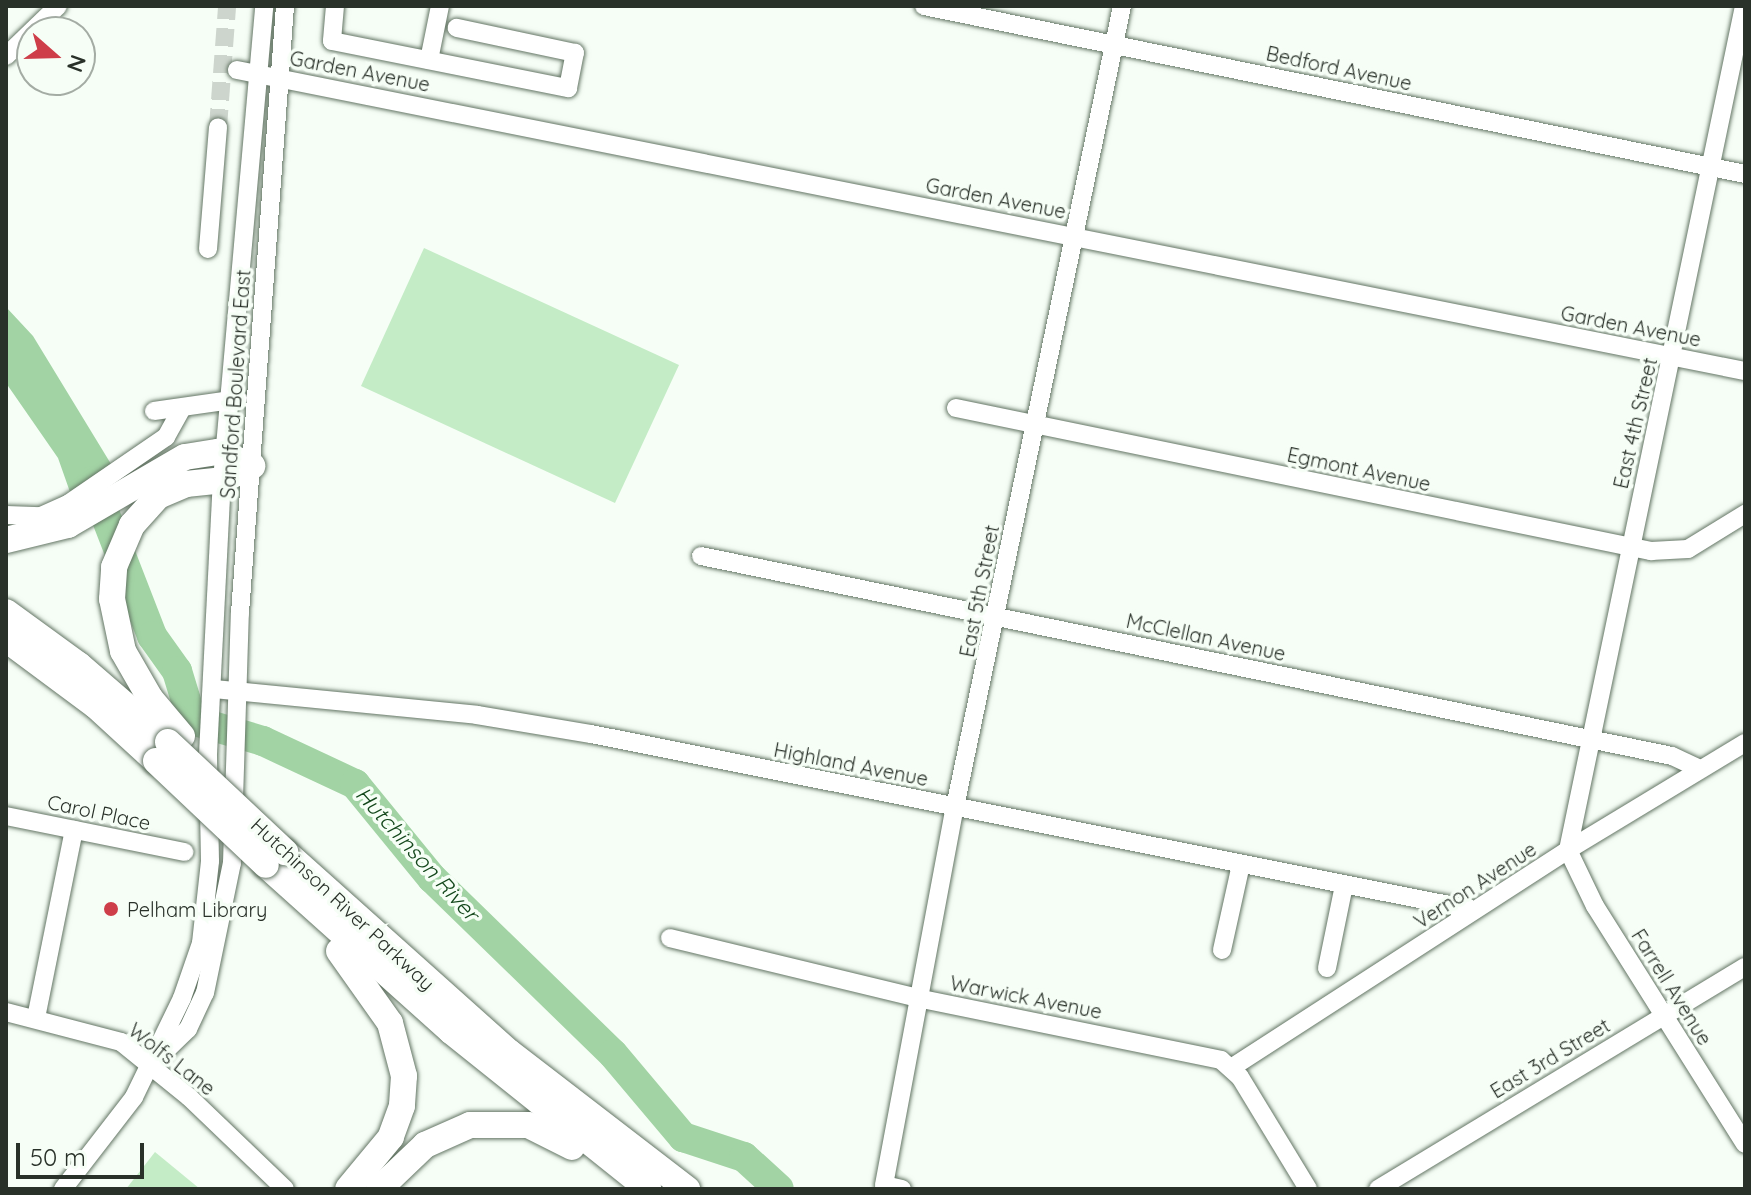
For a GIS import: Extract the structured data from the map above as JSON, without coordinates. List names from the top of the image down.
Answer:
{
  "streets": {
    "highway": ["Hutchinson River Parkway"],
    "street": [
      "Bedford Avenue",
      "Garden Avenue",
      "Sandford Boulevard East",
      "East 4th Street",
      "Egmont Avenue",
      "East 5th Street",
      "McClellan Avenue",
      "Highland Avenue",
      "Carol Place",
      "Vernon Avenue",
      "Farrell Avenue",
      "Warwick Avenue",
      "East 3rd Street",
      "Wolfs Lane"
    ]
  },
  "crossings": [
    ["Bedford Avenue", "East 4th Street"],
    ["Bedford Avenue", "East 5th Street"],
    ["Garden Avenue", "Sandford Boulevard East"],
    ["Garden Avenue", "East 4th Street"],
    ["Garden Avenue", "East 5th Street"],
    ["Sandford Boulevard East", "Highland Avenue"],
    ["Sandford Boulevard East", "Wolfs Lane"],
    ["East 4th Street", "Egmont Avenue"],
    ["East 4th Street", "McClellan Avenue"],
    ["East 4th Street", "Vernon Avenue"],
    ["East 4th Street", "Farrell Avenue"],
    ["Egmont Avenue", "East 5th Street"],
    ["East 5th Street", "McClellan Avenue"],
    ["East 5th Street", "Highland Avenue"],
    ["East 5th Street", "Warwick Avenue"],
    ["McClellan Avenue", "Vernon Avenue"],
    ["Highland Avenue", "Vernon Avenue"],
    ["Vernon Avenue", "Farrell Avenue"],
    ["Vernon Avenue", "Warwick Avenue"],
    ["Farrell Avenue", "East 3rd Street"]
  ],
  "water": ["Hutchinson River"],
  "places": ["Pelham Library"],
  "scale_bar": "50 m",
  "north": "right"
}
